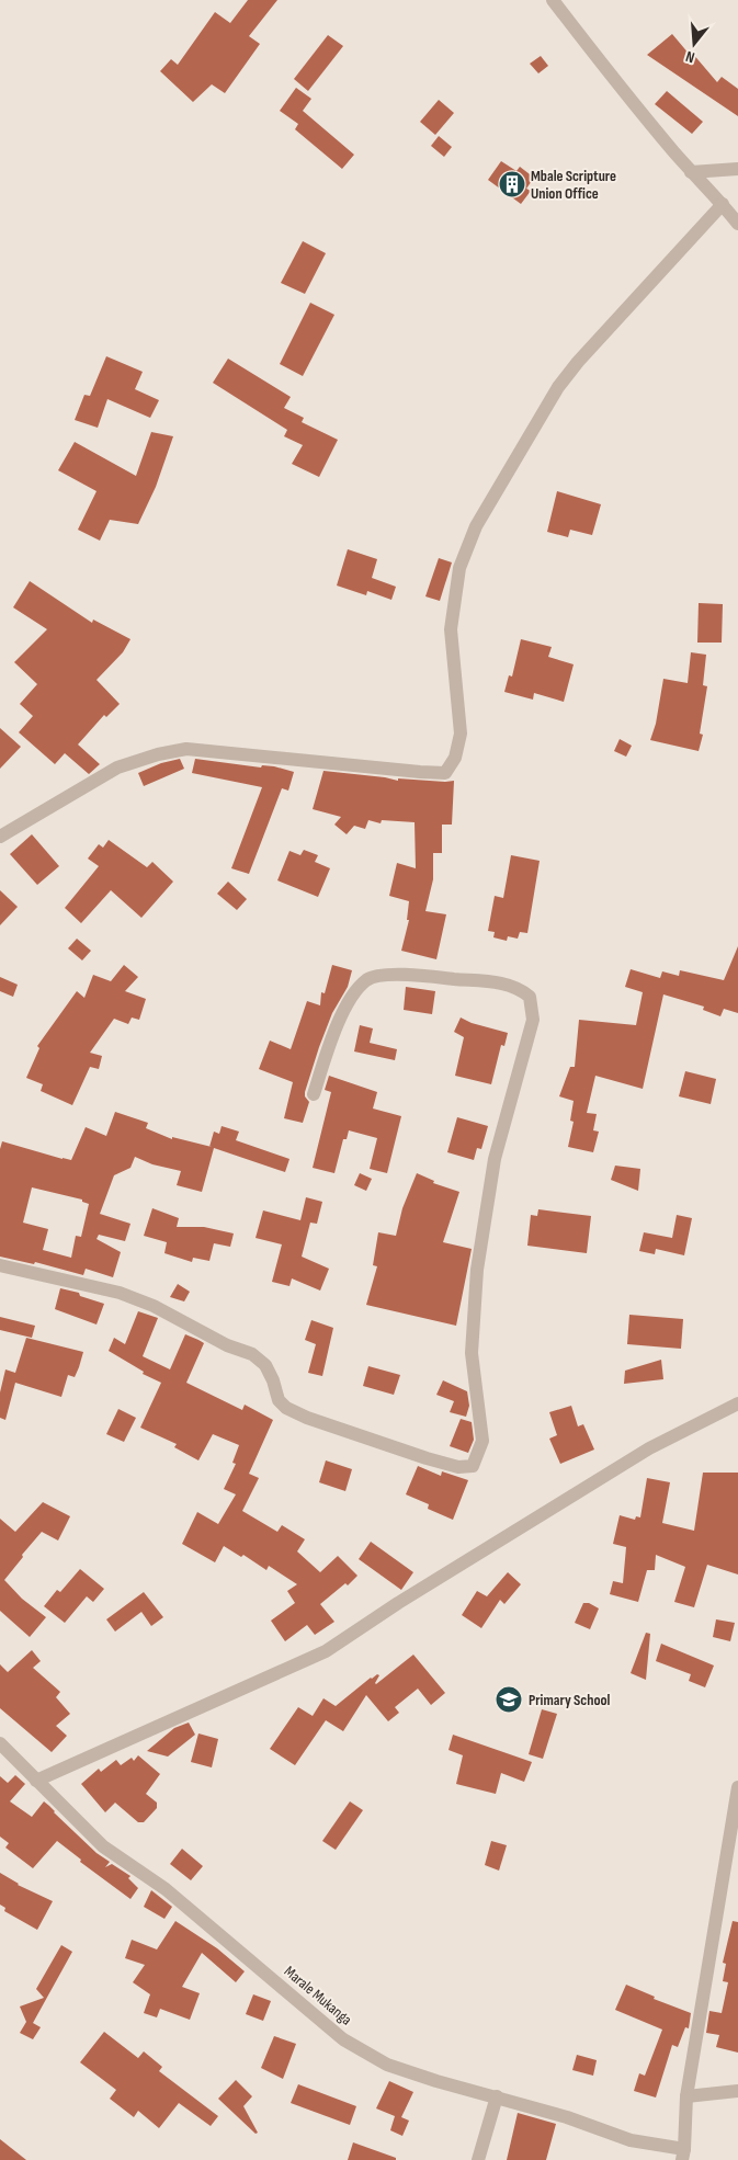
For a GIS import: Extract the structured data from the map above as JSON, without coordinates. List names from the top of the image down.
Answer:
{
  "streets": {
    "street": ["Marale Mukanga"]
  },
  "places": {
    "building": ["Mbale Scripture Union Office"],
    "school or university": ["Primary School"]
  },
  "north": "bottom"
}
